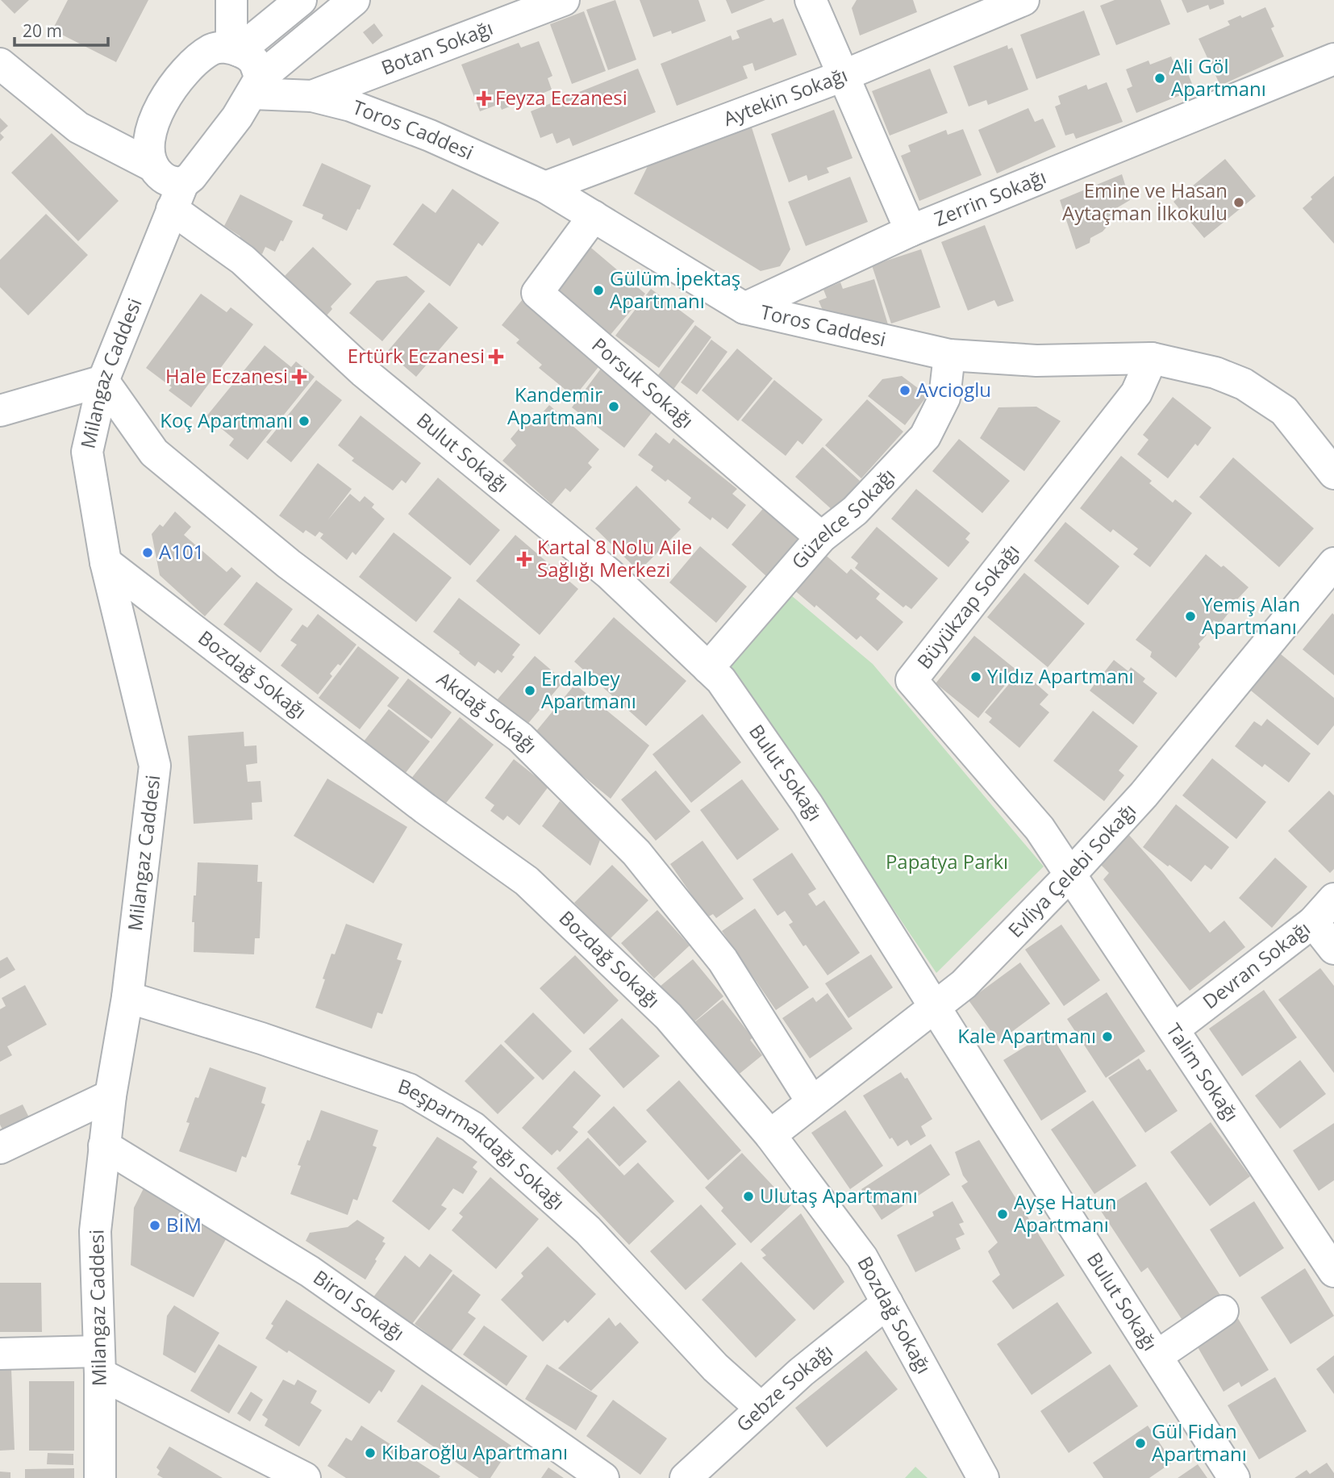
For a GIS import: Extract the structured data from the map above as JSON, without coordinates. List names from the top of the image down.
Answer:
{
  "streets": {
    "street": [
      "Botan Sokağı",
      "Aytekin Sokağı",
      "Toros Caddesi",
      "Zerrin Sokağı",
      "Milangaz Caddesi",
      "Porsuk Sokağı",
      "Bulut Sokağı",
      "Güzelce Sokağı",
      "Büyükzap Sokağı",
      "Bozdağ Sokağı",
      "Akdağ Sokağı",
      "Evliya Çelebi Sokağı",
      "Devran Sokağı",
      "Talim Sokağı",
      "Beşparmakdağı Sokağı",
      "Birol Sokağı",
      "Gebze Sokağı"
    ]
  },
  "crossings": [
    ["Botan Sokağı", "Toros Caddesi"],
    ["Aytekin Sokağı", "Toros Caddesi"],
    ["Toros Caddesi", "Zerrin Sokağı"],
    ["Toros Caddesi", "Porsuk Sokağı"],
    ["Toros Caddesi", "Güzelce Sokağı"],
    ["Toros Caddesi", "Büyükzap Sokağı"],
    ["Milangaz Caddesi", "Bulut Sokağı"],
    ["Milangaz Caddesi", "Bozdağ Sokağı"],
    ["Milangaz Caddesi", "Akdağ Sokağı"],
    ["Milangaz Caddesi", "Beşparmakdağı Sokağı"],
    ["Milangaz Caddesi", "Birol Sokağı"],
    ["Porsuk Sokağı", "Güzelce Sokağı"],
    ["Bulut Sokağı", "Güzelce Sokağı"],
    ["Bulut Sokağı", "Evliya Çelebi Sokağı"],
    ["Büyükzap Sokağı", "Evliya Çelebi Sokağı"],
    ["Büyükzap Sokağı", "Talim Sokağı"],
    ["Bozdağ Sokağı", "Evliya Çelebi Sokağı"],
    ["Bozdağ Sokağı", "Gebze Sokağı"],
    ["Akdağ Sokağı", "Evliya Çelebi Sokağı"],
    ["Evliya Çelebi Sokağı", "Talim Sokağı"],
    ["Devran Sokağı", "Talim Sokağı"],
    ["Beşparmakdağı Sokağı", "Gebze Sokağı"]
  ],
  "parks": ["Papatya Parkı"],
  "places": {
    "other": [
      "Ali Göl Apartmanı",
      "Emine ve Hasan Aytaçman İlkokulu",
      "Gülüm İpektaş Apartmanı",
      "Avcioglu",
      "Kandemir Apartmanı",
      "Koç Apartmanı",
      "A101",
      "Yemiş Alan Apartmanı",
      "Yıldız Apartmanı",
      "Erdalbey Apartmanı",
      "Kale Apartmanı",
      "Ulutaş Apartmanı",
      "Ayşe Hatun Apartmanı",
      "BİM",
      "Gül Fidan Apartmanı",
      "Kibaroğlu Apartmanı"
    ],
    "health": [
      "Feyza Eczanesi",
      "Ertürk Eczanesi",
      "Hale Eczanesi",
      "Kartal 8 Nolu Aile Sağlığı Merkezi"
    ]
  },
  "scale_bar": "20 m"
}
